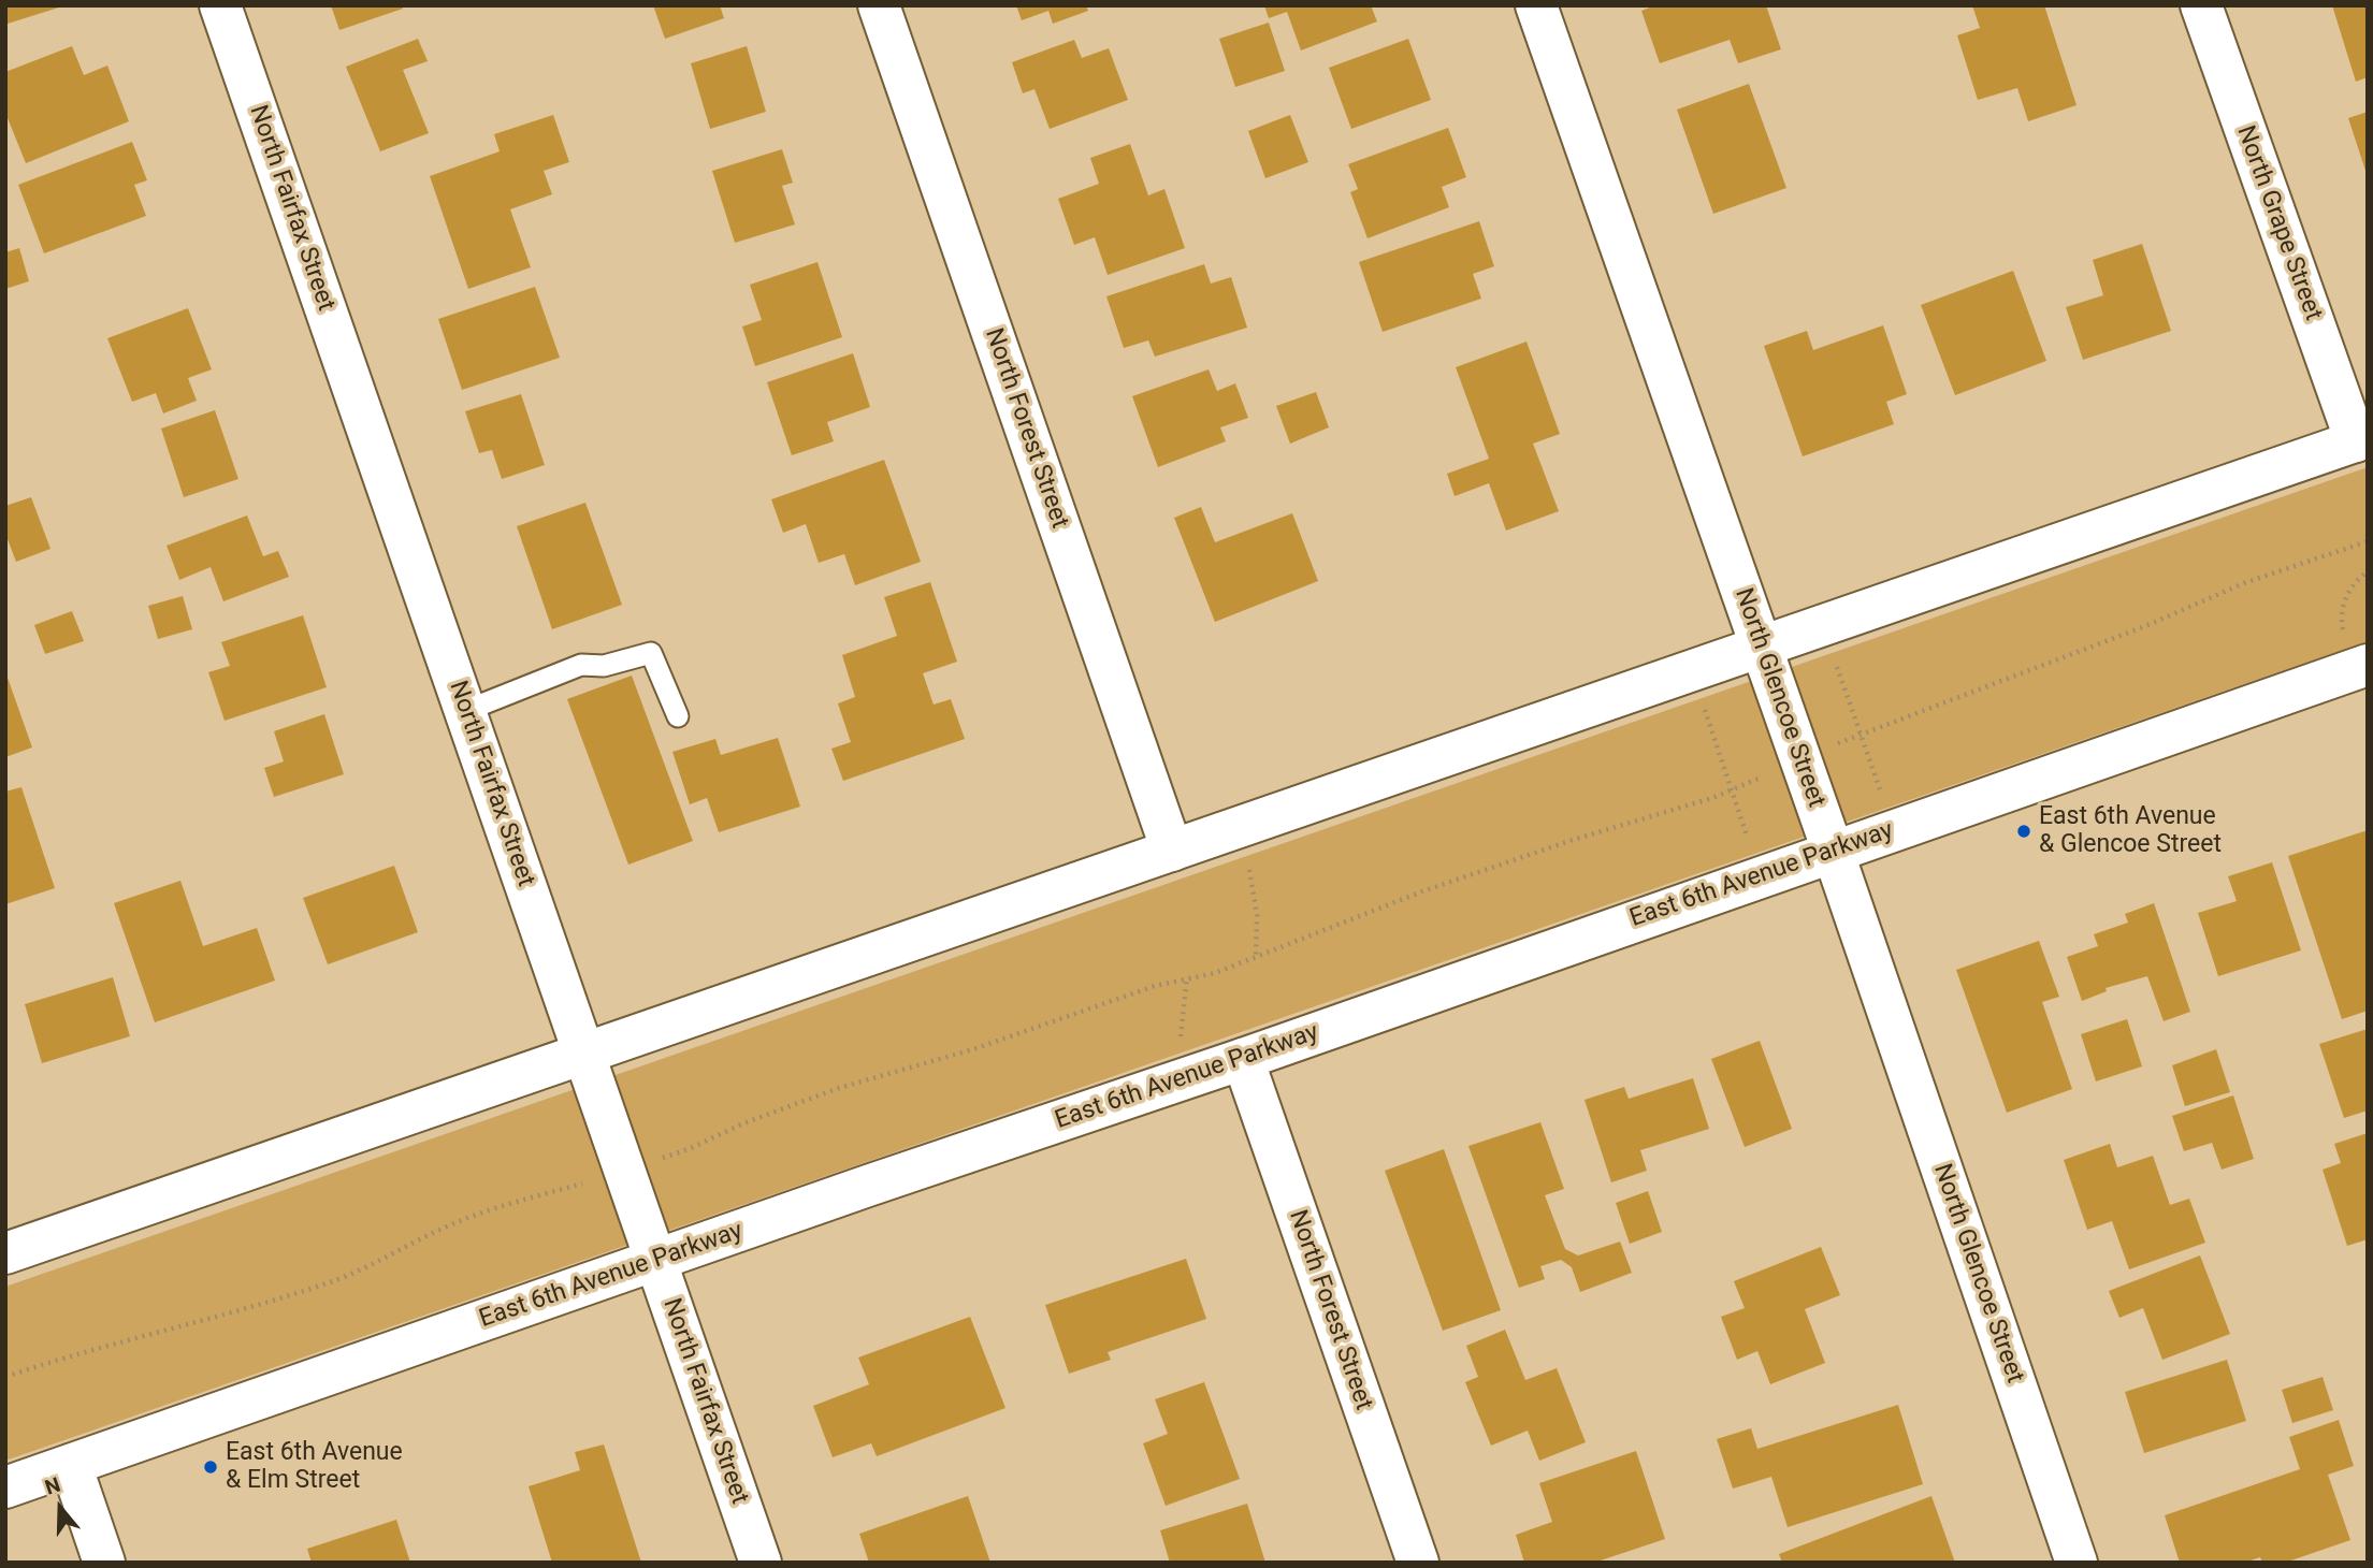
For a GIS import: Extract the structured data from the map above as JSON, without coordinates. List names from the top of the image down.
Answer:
{
  "streets": {
    "street": [
      "North Fairfax Street",
      "North Grape Street",
      "North Forest Street",
      "North Glencoe Street",
      "East 6th Avenue Parkway"
    ]
  },
  "crossings": [
    ["North Fairfax Street", "East 6th Avenue Parkway"],
    ["North Forest Street", "East 6th Avenue Parkway"],
    ["North Glencoe Street", "East 6th Avenue Parkway"]
  ],
  "places": ["East 6th Avenue & Glencoe Street", "East 6th Avenue & Elm Street"],
  "north": "top"
}
